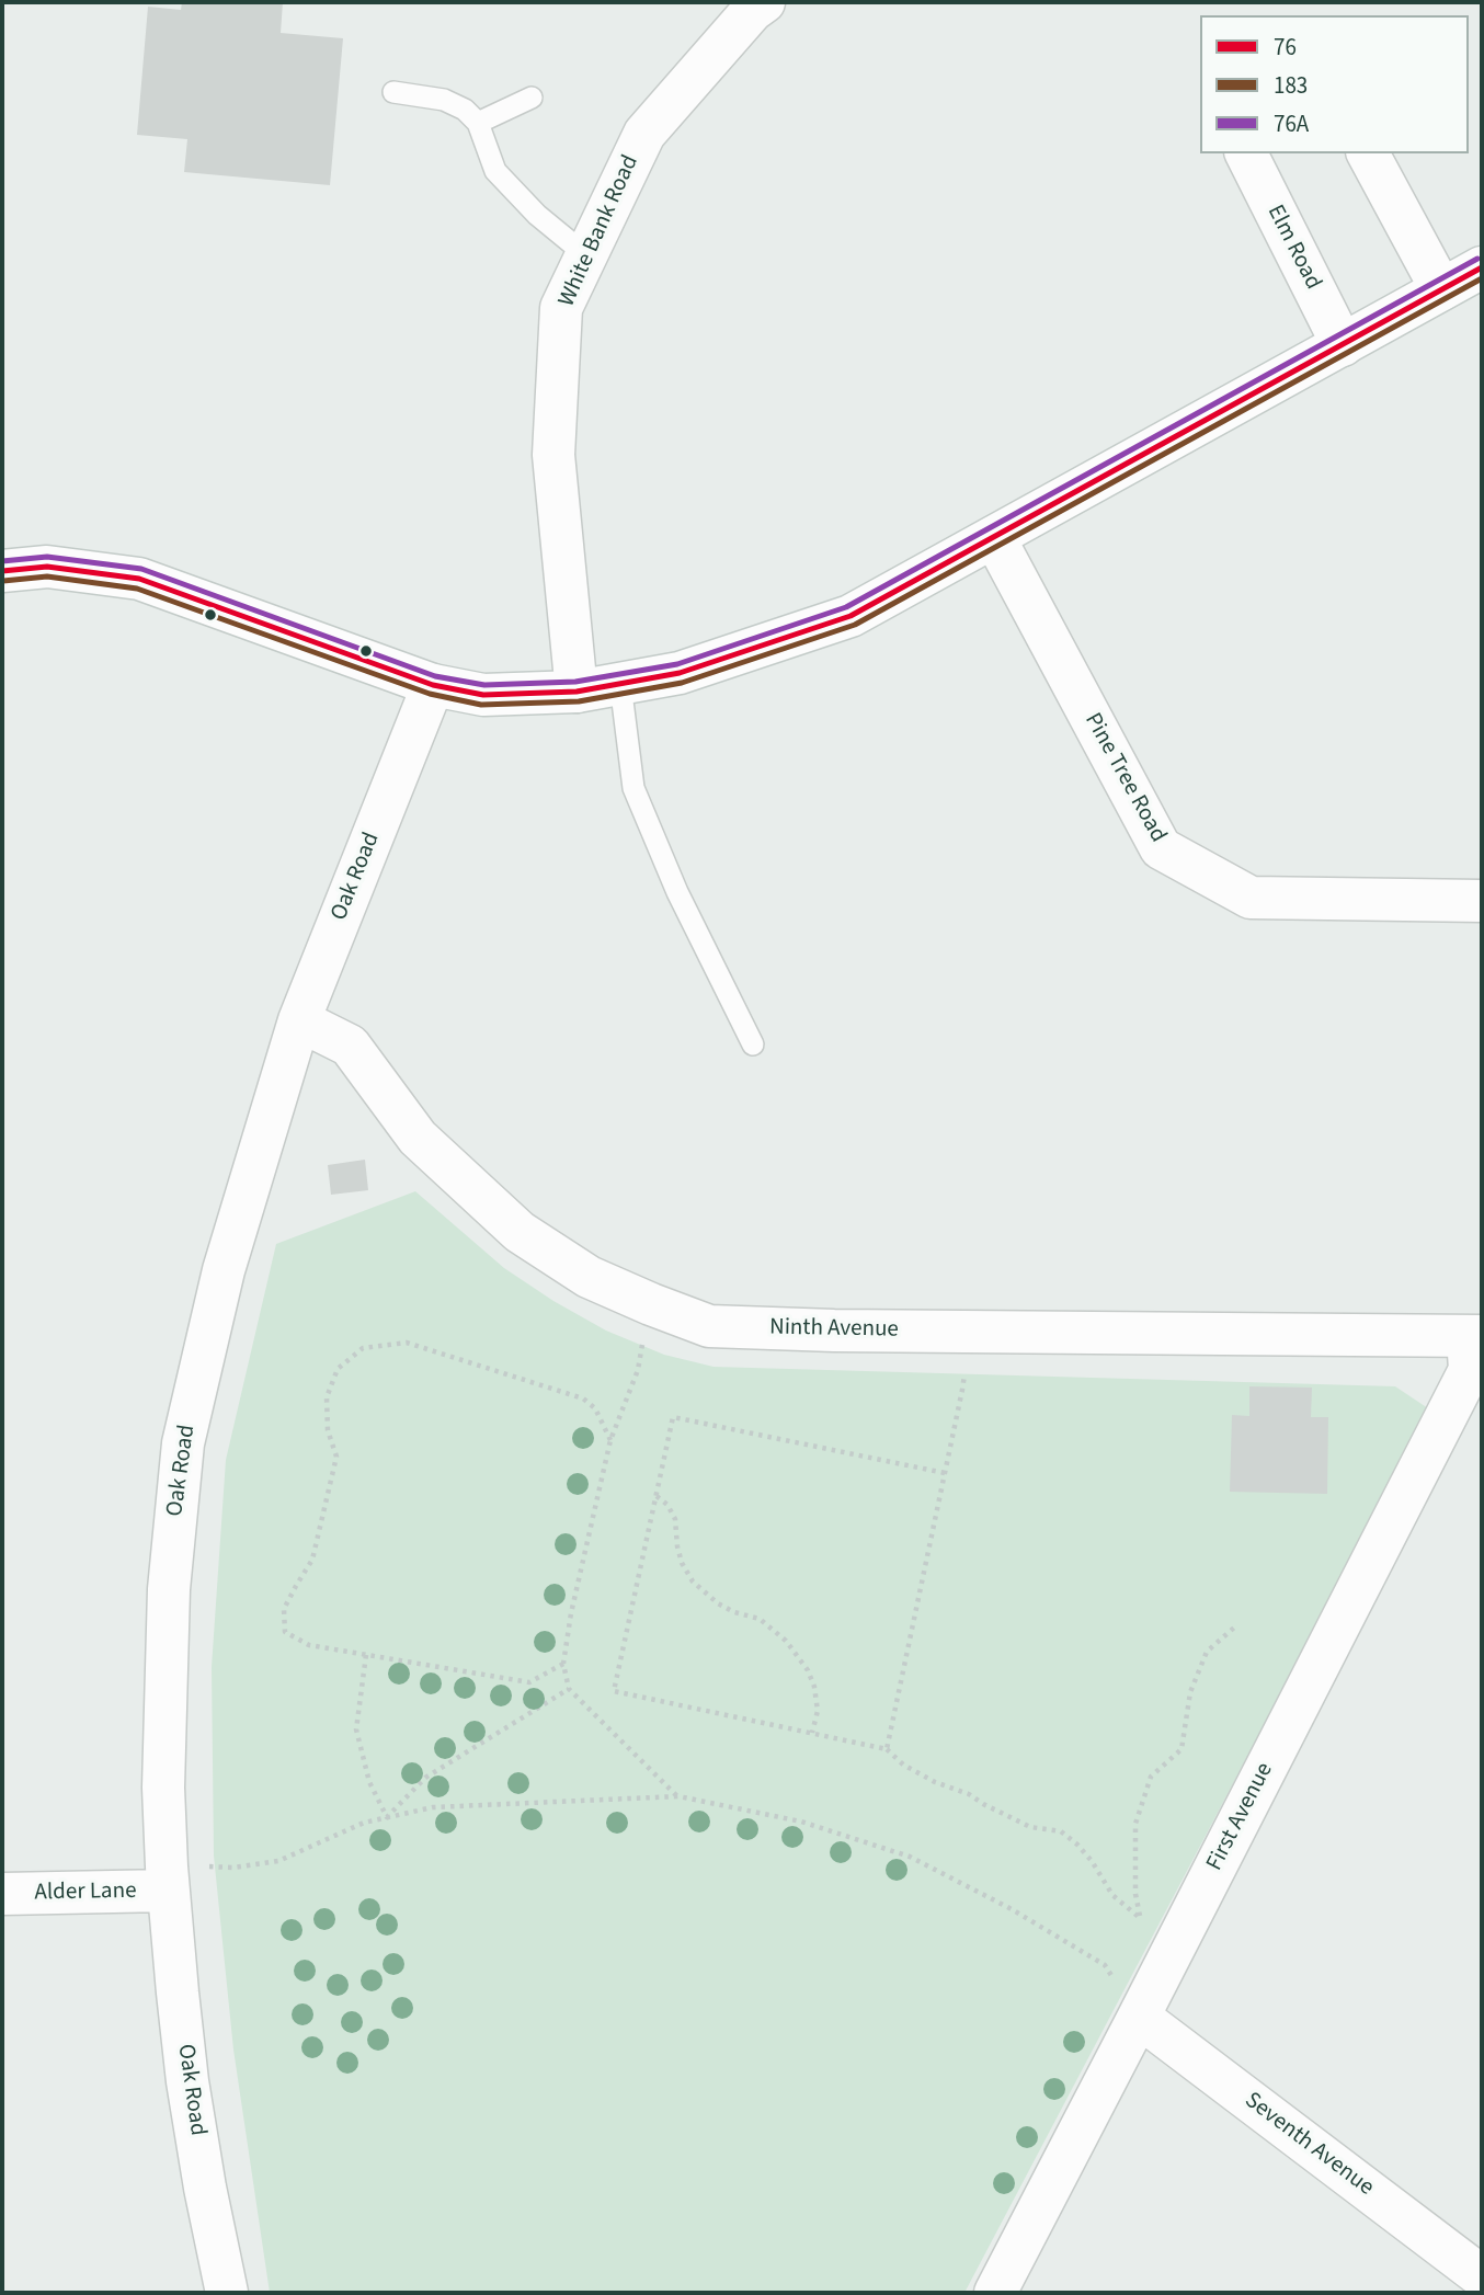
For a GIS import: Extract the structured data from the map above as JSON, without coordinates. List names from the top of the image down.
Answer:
{
  "streets": {
    "street": [
      "White Bank Road",
      "Elm Road",
      "Pine Tree Road",
      "Oak Road",
      "Ninth Avenue",
      "First Avenue",
      "Alder Lane",
      "Seventh Avenue"
    ]
  },
  "crossings": [
    ["Oak Road", "Ninth Avenue"],
    ["Oak Road", "Alder Lane"],
    ["Ninth Avenue", "First Avenue"],
    ["First Avenue", "Seventh Avenue"]
  ],
  "lines": ["transit line 76A", "transit line 76", "transit line 183"],
  "legend": ["76", "183", "76A"]
}
